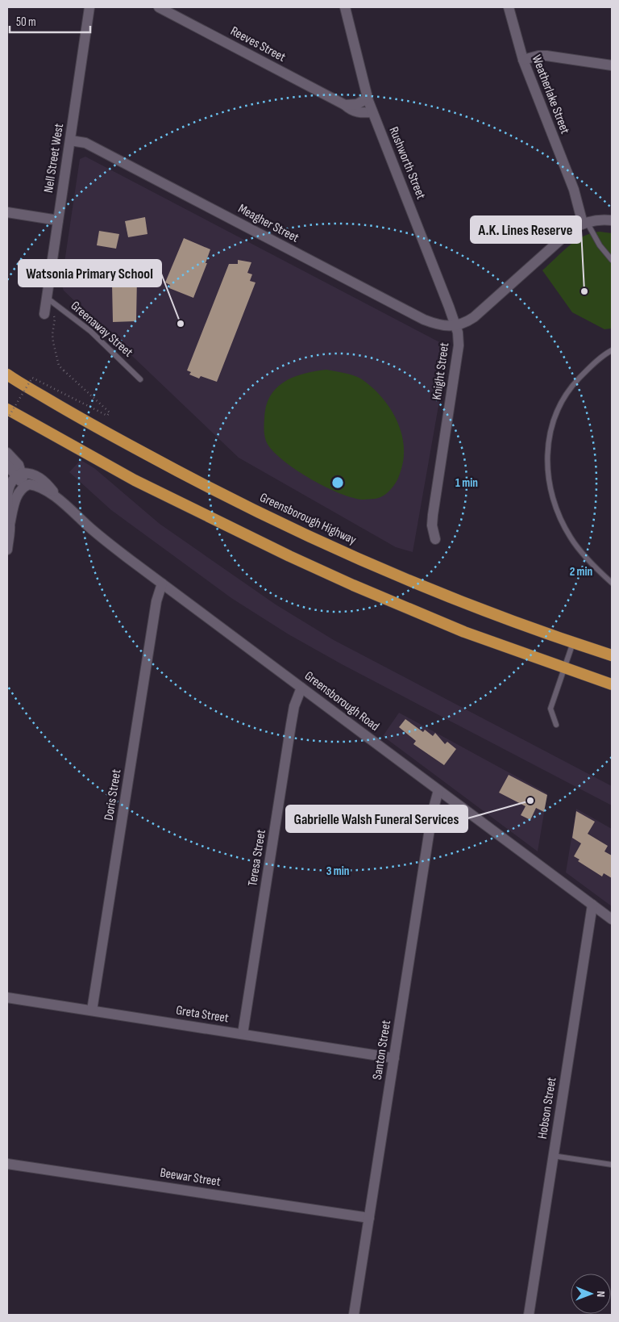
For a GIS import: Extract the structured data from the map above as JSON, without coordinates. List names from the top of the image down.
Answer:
{
  "streets": {
    "highway": ["Greensborough Highway"],
    "street": [
      "Reeves Street",
      "Weatherlake Street",
      "Nell Street West",
      "Rushworth Street",
      "Meagher Street",
      "Knight Street",
      "Greensborough Road",
      "Doris Street",
      "Teresa Street",
      "Greta Street",
      "Santon Street",
      "Hobson Street",
      "Beewar Street"
    ],
    "lane": ["Greenaway Street"]
  },
  "crossings": [
    ["Reeves Street", "Rushworth Street"],
    ["Weatherlake Street", "Knight Street"],
    ["Nell Street West", "Meagher Street"],
    ["Nell Street West", "Greenaway Street"],
    ["Rushworth Street", "Meagher Street"],
    ["Rushworth Street", "Knight Street"],
    ["Meagher Street", "Knight Street"],
    ["Greensborough Road", "Doris Street"],
    ["Greensborough Road", "Teresa Street"],
    ["Greensborough Road", "Santon Street"],
    ["Greensborough Road", "Hobson Street"],
    ["Doris Street", "Greta Street"],
    ["Teresa Street", "Greta Street"],
    ["Greta Street", "Santon Street"],
    ["Santon Street", "Beewar Street"]
  ],
  "places": ["A.K. Lines Reserve", "Watsonia Primary School", "Gabrielle Walsh Funeral Services"],
  "scale_bar": "50 m",
  "north": "right",
  "rings": ["1 min", "2 min", "3 min"]
}
